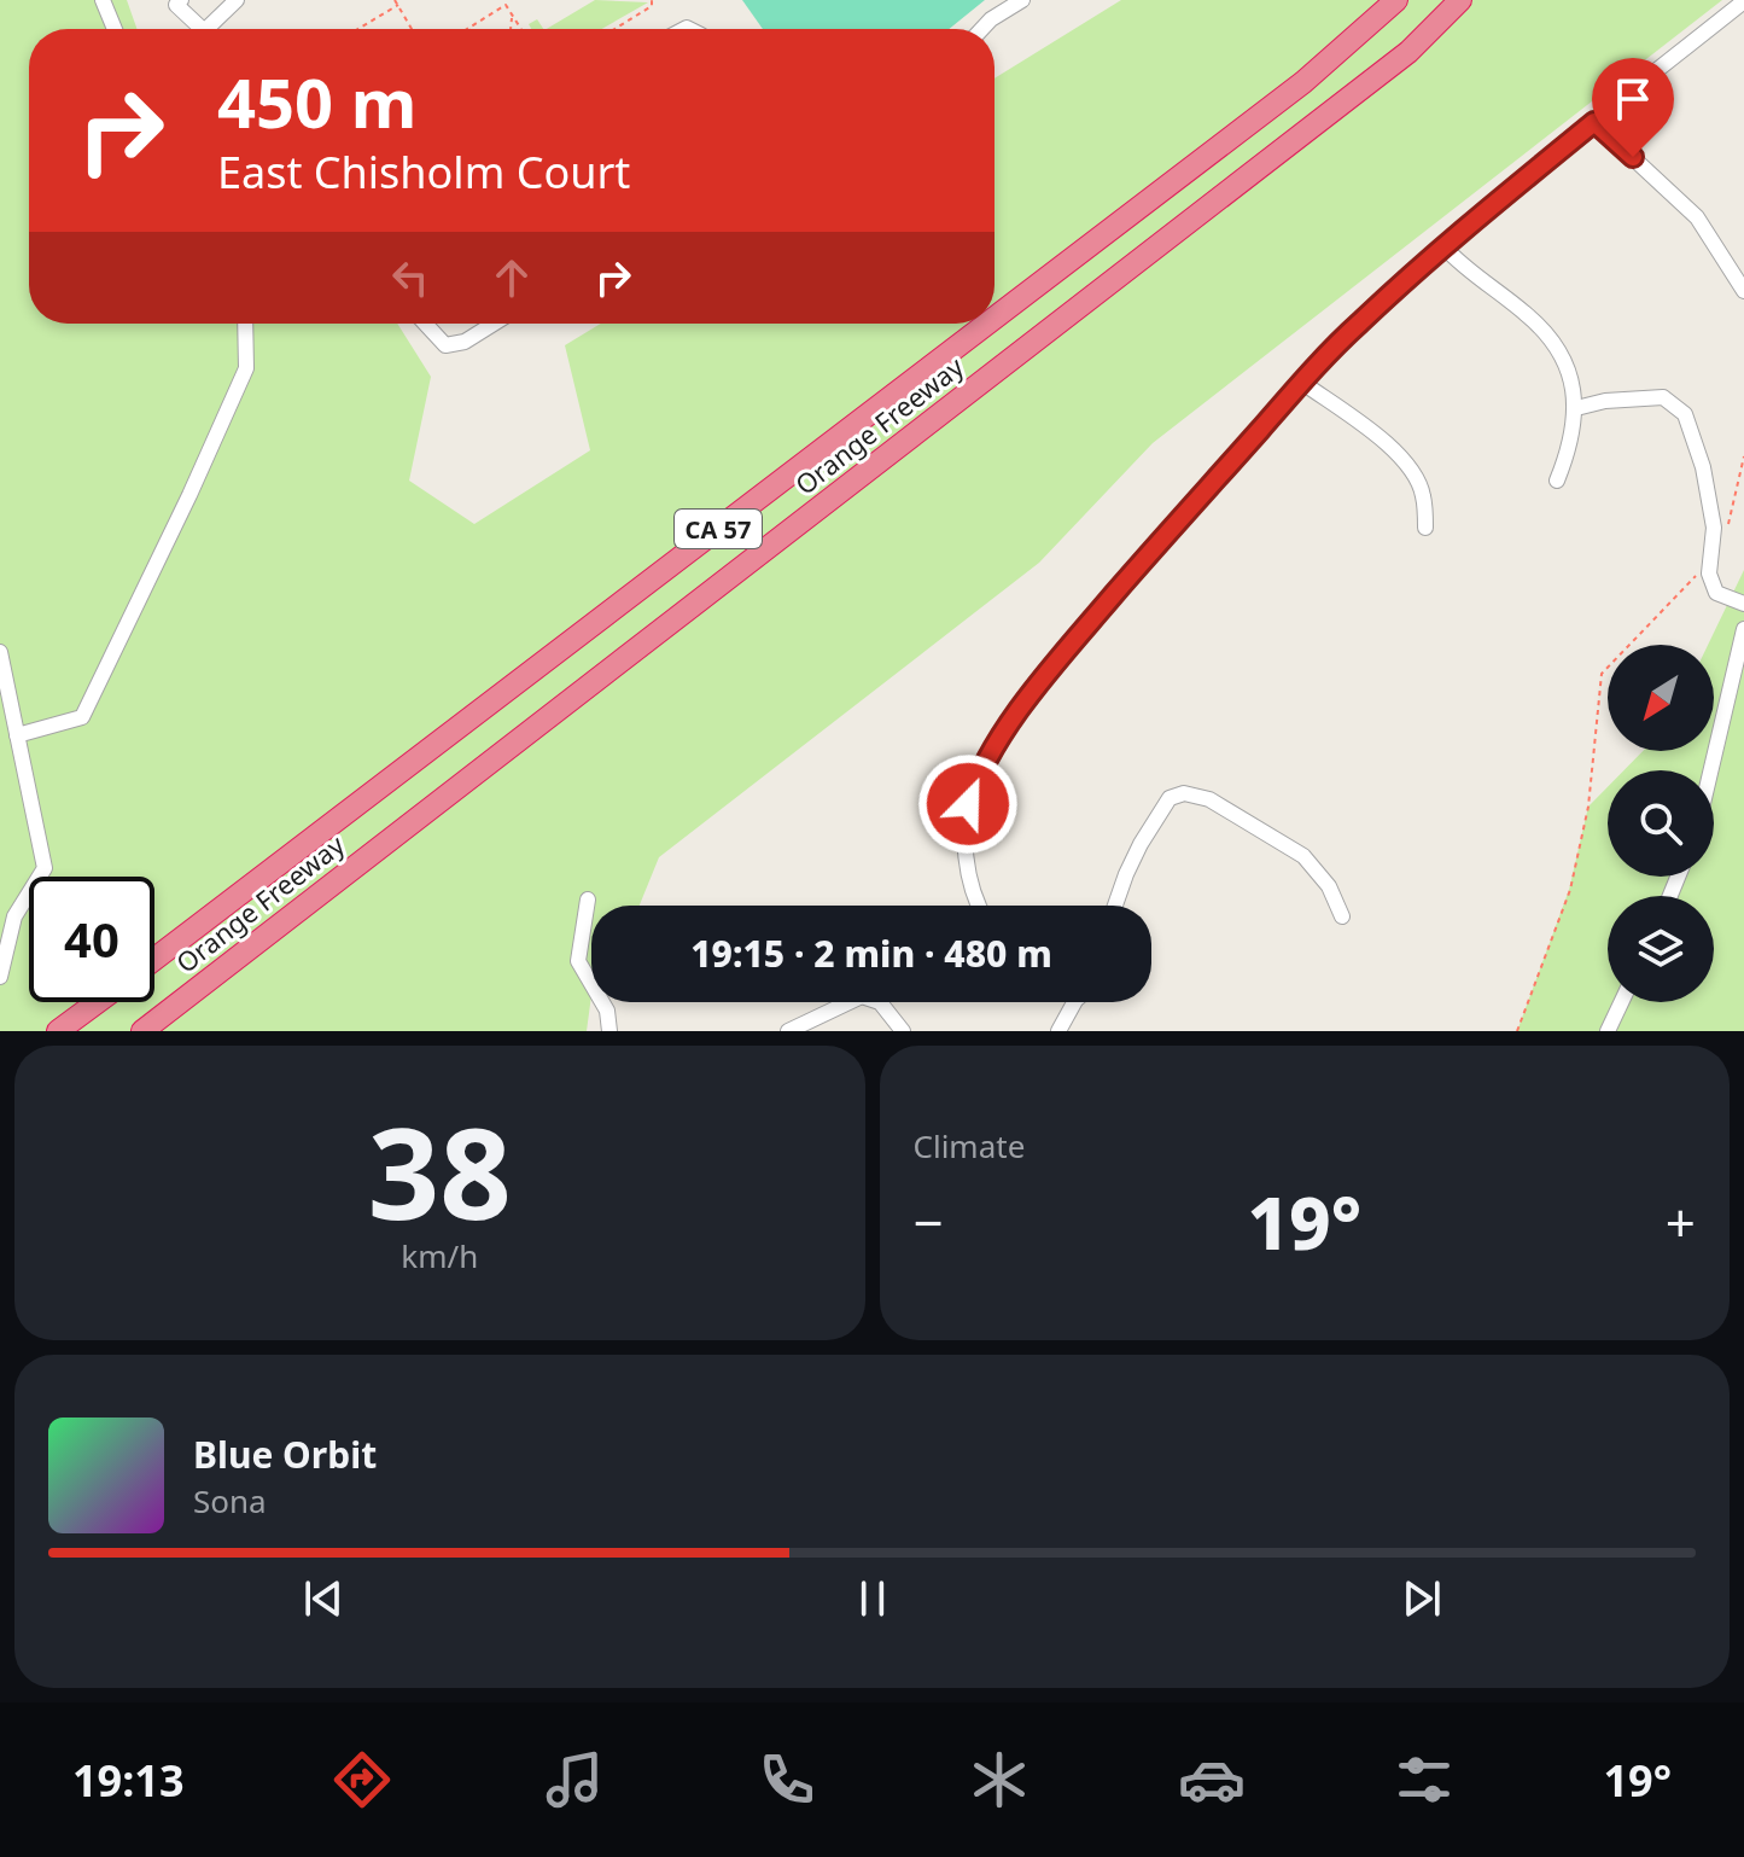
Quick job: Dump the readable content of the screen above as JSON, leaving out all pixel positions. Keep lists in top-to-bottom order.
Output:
{
  "streets": {
    "highway": ["Orange Freeway", "CA 57"]
  },
  "north": "bottom left",
  "page": {
    "turn": ["450 m", "East Chisholm Court"],
    "limit": "40",
    "trip": "19:15 · 2 min · 480 m",
    "tile": [
      ["38", "km/h"],
      "Climate"
    ],
    "heat": ["−", "19°", "+"],
    "song": ["Blue Orbit", "Sona"],
    "tabs": ["19:13", "19°"]
  }
}
